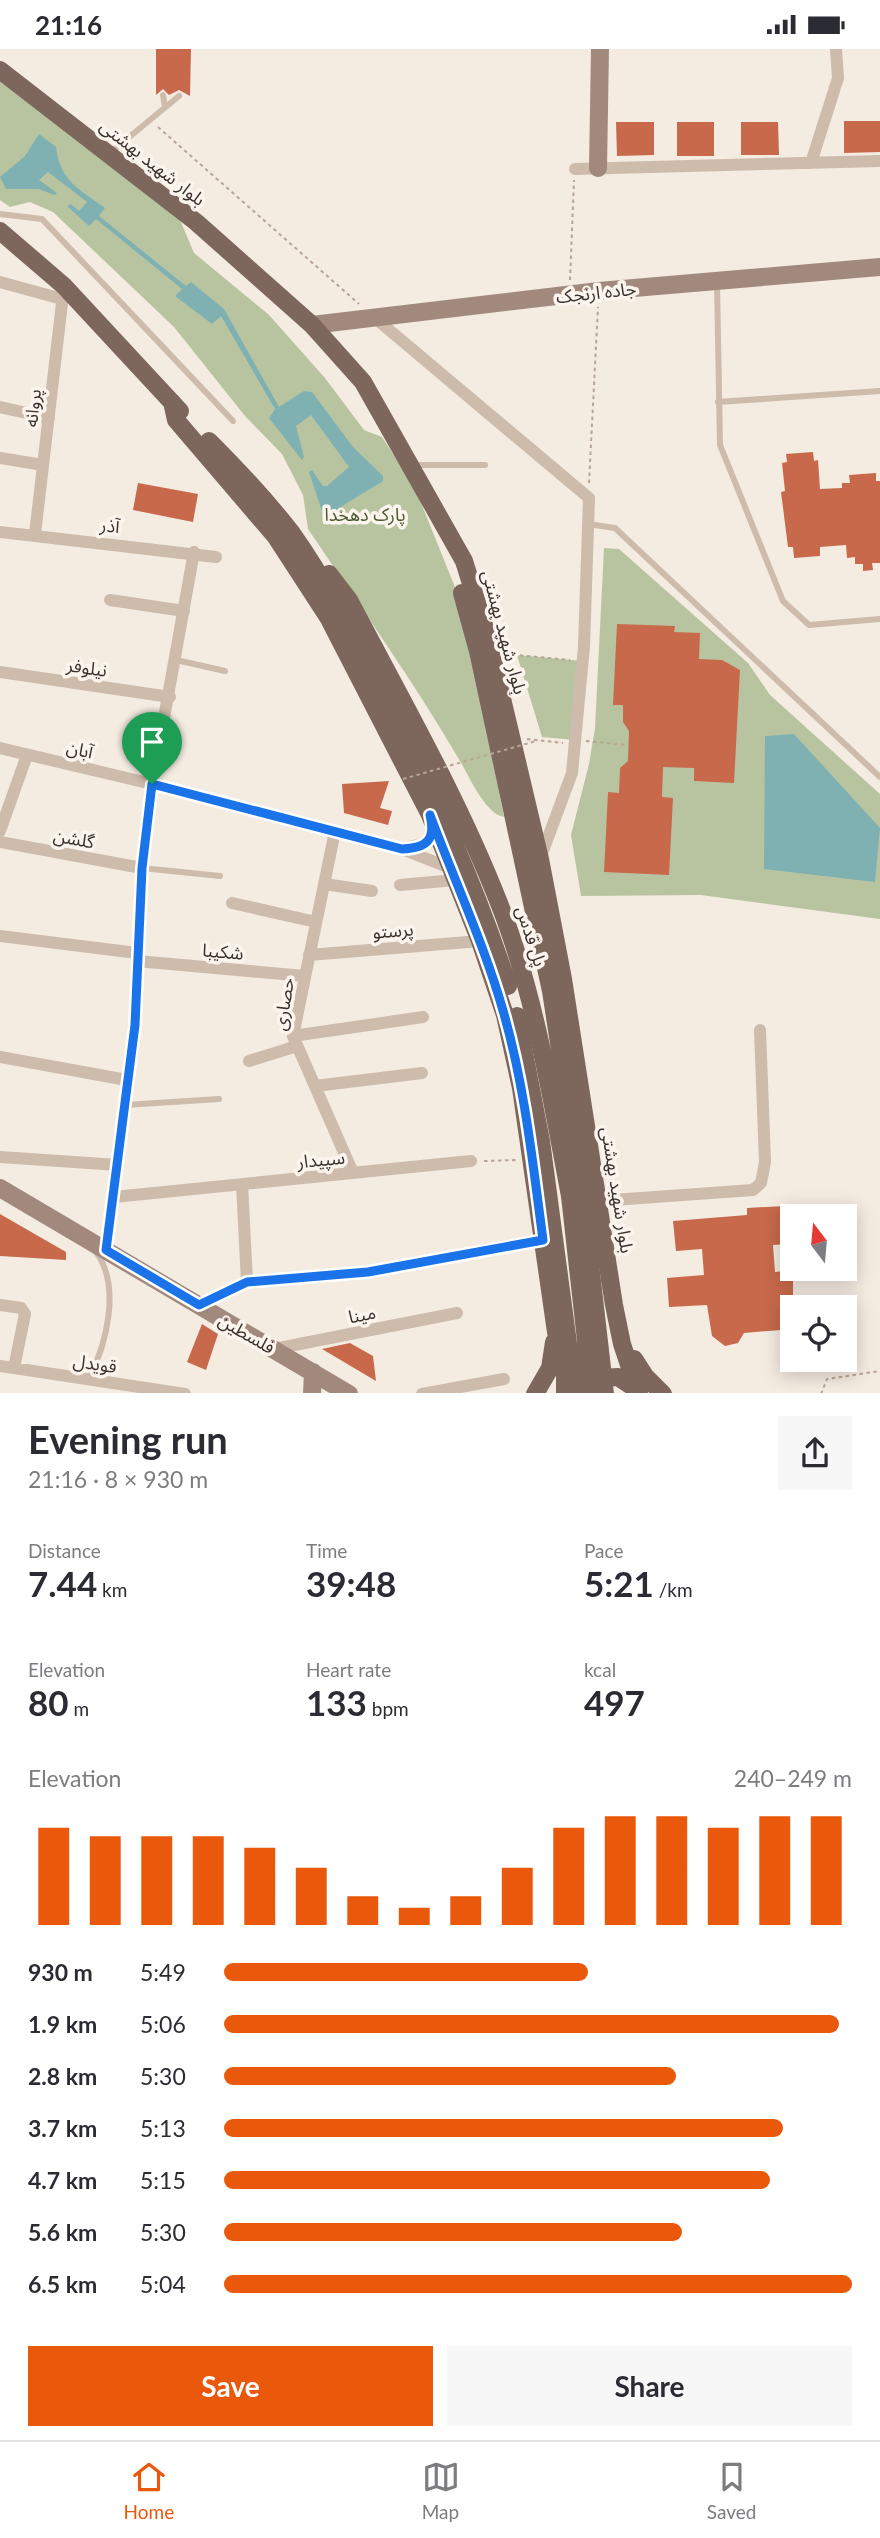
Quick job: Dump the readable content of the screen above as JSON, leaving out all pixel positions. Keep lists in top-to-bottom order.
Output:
{
  "streets": {
    "main road": ["بلوار شهید بهشتی", "پل قدس"],
    "street": [
      "جاده ارنجک",
      "پروانه",
      "آذر",
      "نیلوفر",
      "آبان",
      "گلشن",
      "پرستو",
      "شکیبا",
      "حصاری",
      "سپیدار",
      "مینا",
      "فلسطین",
      "قویدل"
    ]
  },
  "crossings": [
    ["بلوار شهید بهشتی", "جاده ارنجک"],
    ["بلوار شهید بهشتی", "پل قدس"],
    ["پروانه", "آذر"],
    ["آبان", "حصاری"],
    ["پرستو", "حصاری"],
    ["شکیبا", "حصاری"],
    ["حصاری", "سپیدار"],
    ["مینا", "فلسطین"]
  ],
  "parks": ["پارک دهخدا"],
  "north": "top",
  "page": {
    "status": "21:16",
    "heading": ["Evening run", "21:16 · 8 × 930 m"],
    "stats": [
      ["Distance", "7.44 km"],
      ["Time", "39:48"],
      ["Pace", "5:21 /km"],
      ["Elevation", "80 m"],
      ["Heart rate", "133 bpm"],
      ["kcal", "497"]
    ],
    "chart": ["Elevation", "240–249 m"],
    "list": [
      {
        "name": "930 m",
        "note": "5:49"
      },
      {
        "name": "1.9 km",
        "note": "5:06"
      },
      {
        "name": "2.8 km",
        "note": "5:30"
      },
      {
        "name": "3.7 km",
        "note": "5:13"
      },
      {
        "name": "4.7 km",
        "note": "5:15"
      },
      {
        "name": "5.6 km",
        "note": "5:30"
      },
      {
        "name": "6.5 km",
        "note": "5:04"
      }
    ],
    "buttons": ["Save", "Share"],
    "tabs": ["Home", "Map", "Saved"]
  }
}
